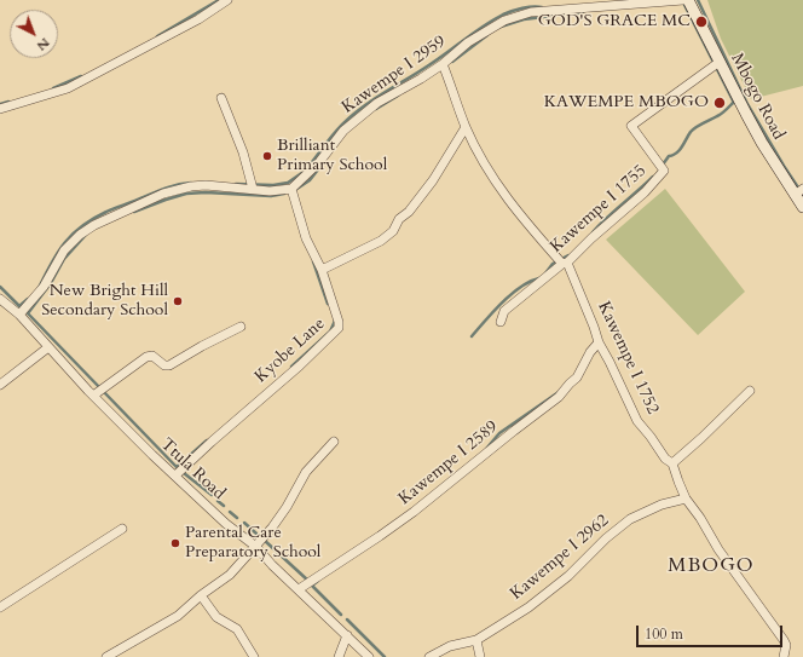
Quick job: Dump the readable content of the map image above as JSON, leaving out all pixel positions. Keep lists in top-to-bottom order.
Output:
{
  "streets": {
    "street": [
      "Kawempe I 2959",
      "Mbogo Road",
      "Kawempe I 1755",
      "Kyobe Lane",
      "Kawempe I 1752",
      "Kawempe I 2589",
      "Ttula Road",
      "Kawempe I 2962"
    ]
  },
  "crossings": [
    ["Kawempe I 2959", "Kyobe Lane"],
    ["Kawempe I 2959", "Kawempe I 1752"],
    ["Mbogo Road", "Kawempe I 1755"],
    ["Kawempe I 1755", "Kawempe I 1752"],
    ["Kyobe Lane", "Ttula Road"],
    ["Kawempe I 1752", "Kawempe I 2589"],
    ["Kawempe I 1752", "Kawempe I 2962"],
    ["Kawempe I 2589", "Ttula Road"]
  ],
  "districts": ["MBOGO"],
  "places": [
    "GOD'S GRACE MC",
    "KAWEMPE MBOGO",
    "Brilliant Primary School",
    "New Bright Hill Secondary School",
    "Parental Care Preparatory School"
  ],
  "scale_bar": "100 m",
  "north": "bottom right"
}
